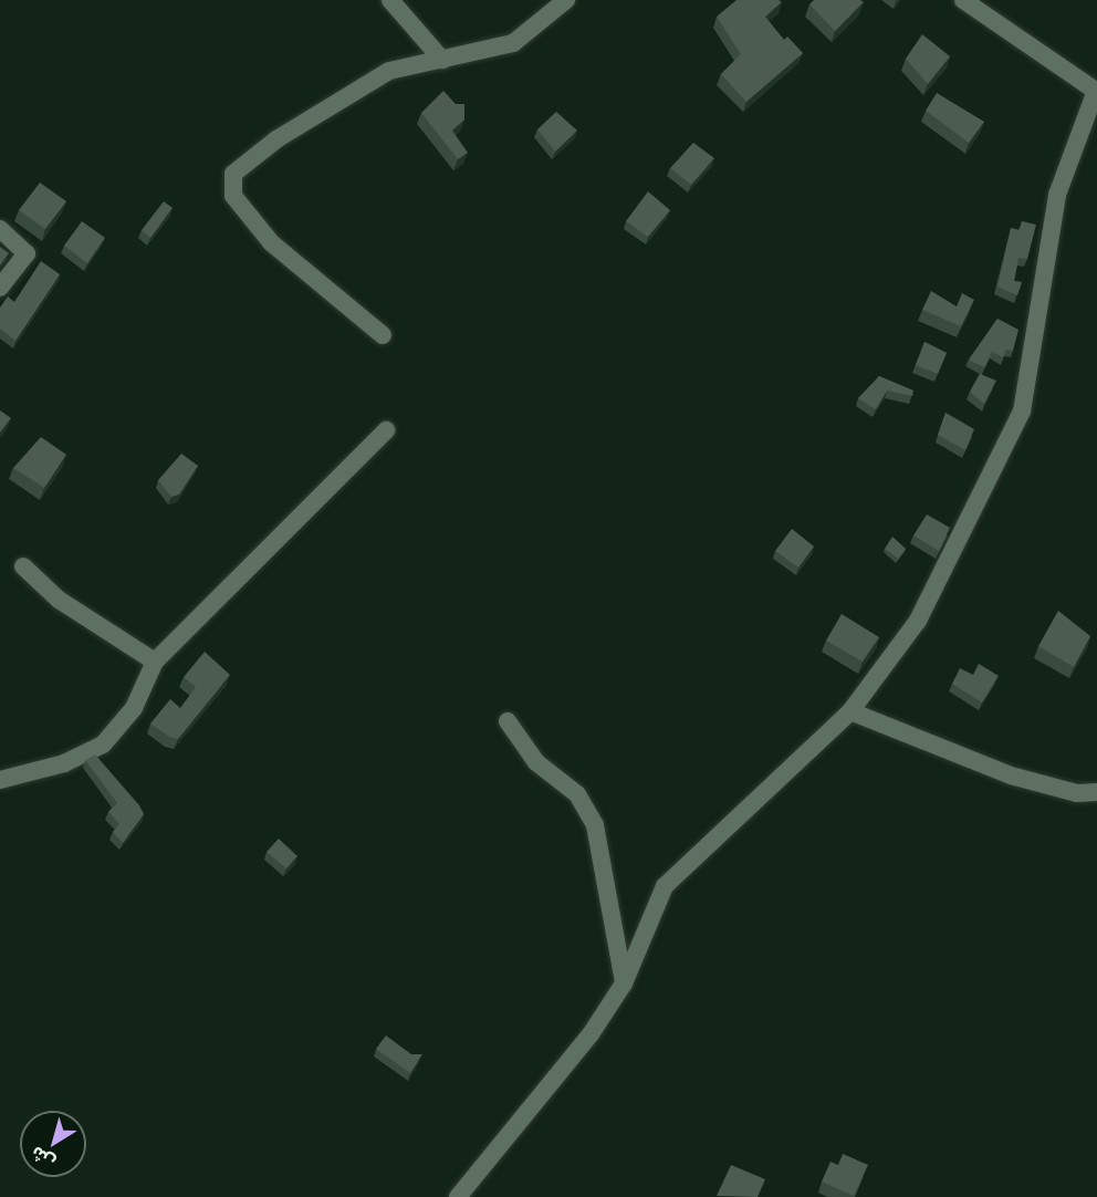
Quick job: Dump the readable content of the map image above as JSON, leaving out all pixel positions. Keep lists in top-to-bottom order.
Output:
{
  "north": "bottom left"
}
